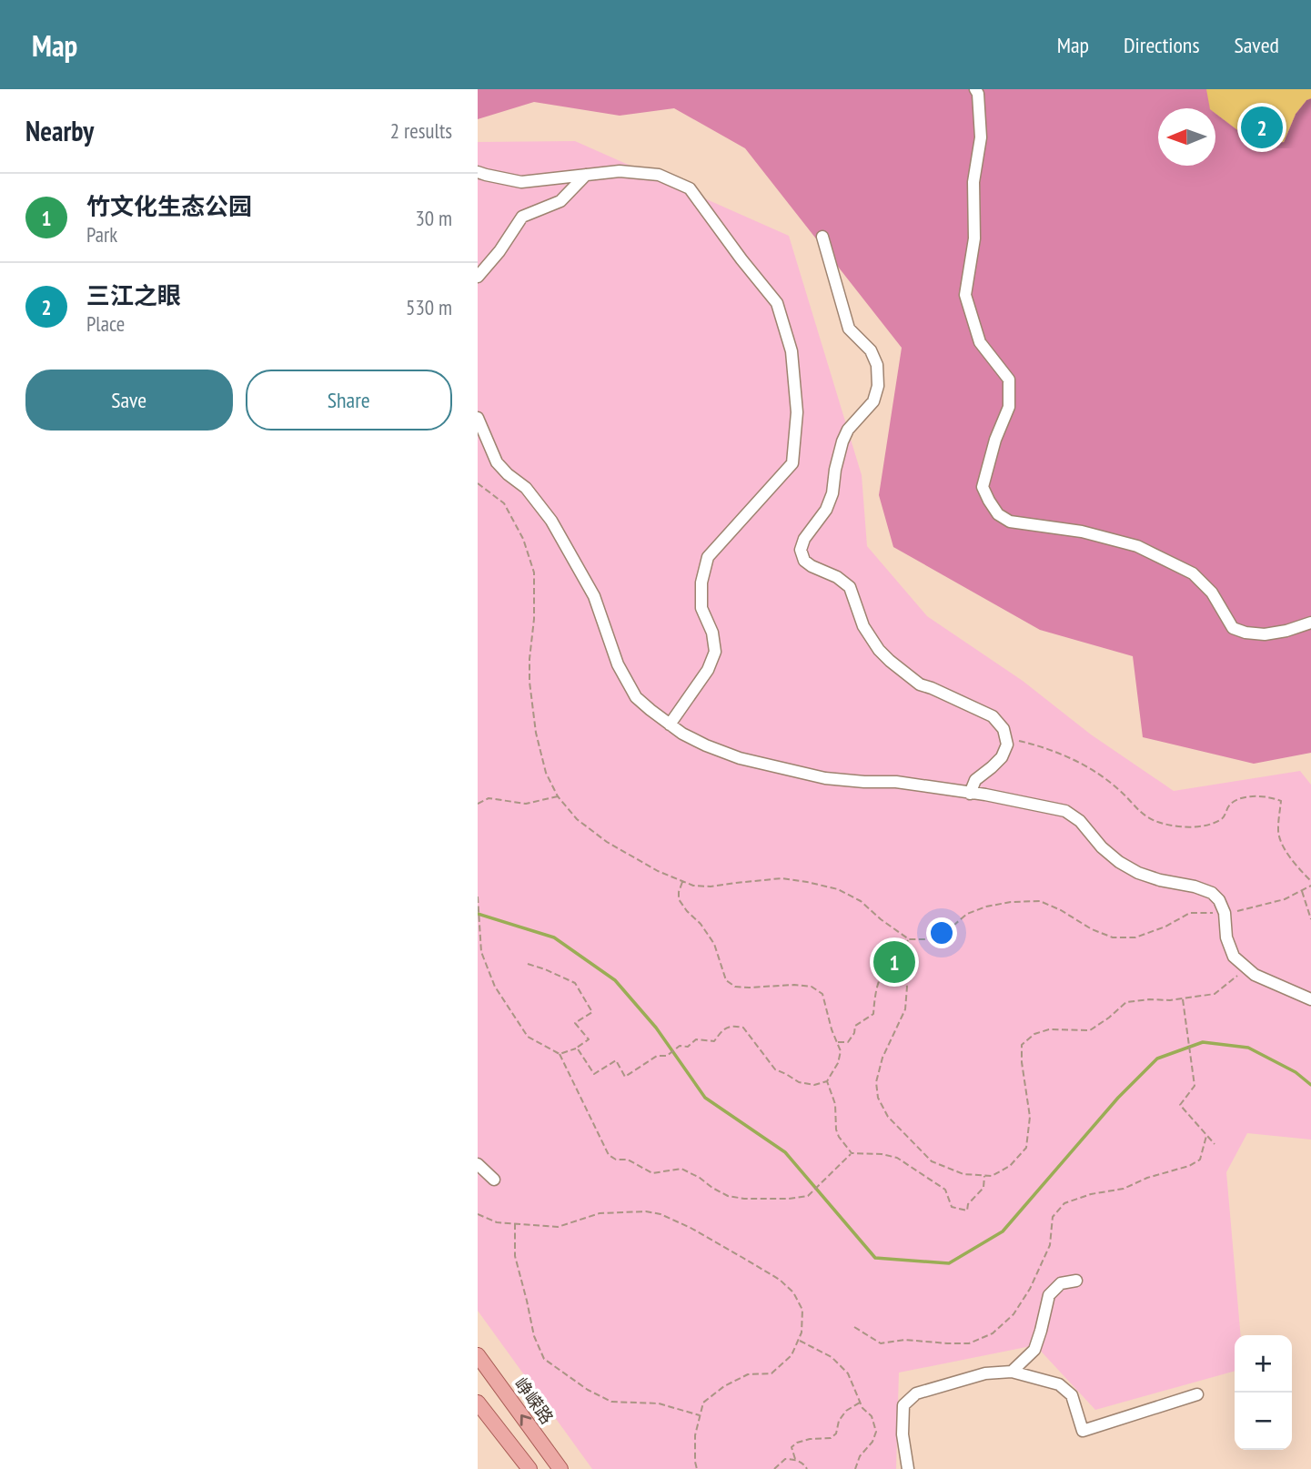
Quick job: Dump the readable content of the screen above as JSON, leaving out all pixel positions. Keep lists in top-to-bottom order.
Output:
{
  "streets": {
    "main road": ["峥嵘路"]
  },
  "north": "left",
  "page": {
    "header": "Map",
    "nav": ["Map", "Directions", "Saved"],
    "heading": ["Nearby", "2 results"],
    "pins": ["2", "1"],
    "list": [
      {
        "mark": "1",
        "name": "竹文化生态公园",
        "note": "Park",
        "value": "30 m"
      },
      {
        "mark": "2",
        "name": "三江之眼",
        "note": "Place",
        "value": "530 m"
      }
    ],
    "buttons": ["Save", "Share"],
    "map_buttons": ["+", "−"]
  }
}
